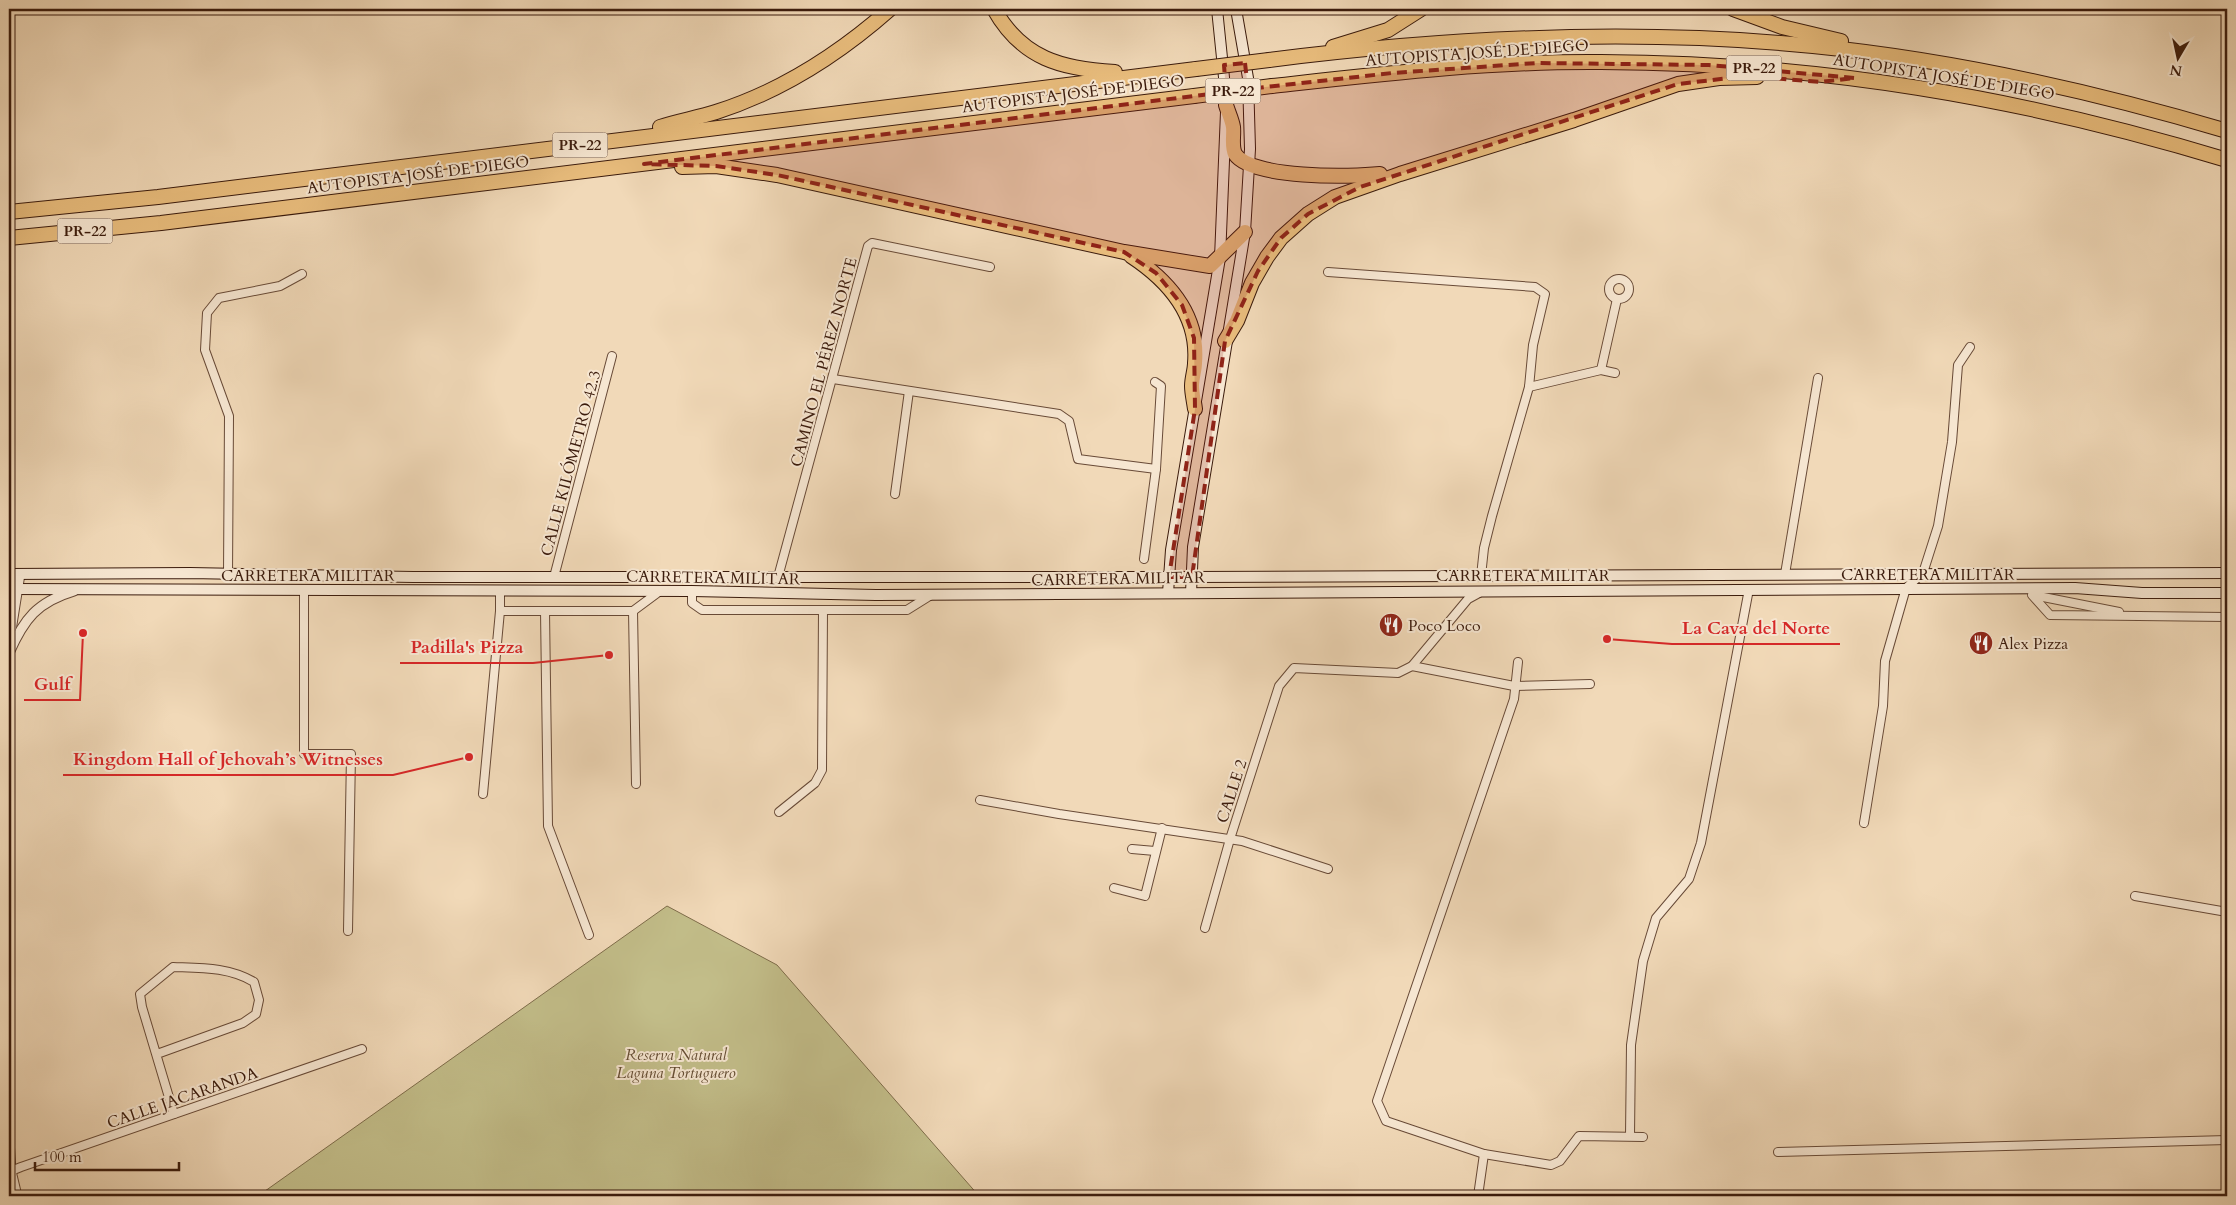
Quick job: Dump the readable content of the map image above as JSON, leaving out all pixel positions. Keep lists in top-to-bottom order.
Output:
{
  "streets": {
    "highway": ["AUTOPISTA JOSÉ DE DIEGO", "PR-22"],
    "main road": ["CARRETERA MILITAR"],
    "street": [
      "CAMINO EL PÉREZ NORTE",
      "CALLE KILÓMETRO 42.3",
      "CALLE 2",
      "CALLE JACARANDA"
    ]
  },
  "crossings": [
    ["CAMINO EL PÉREZ NORTE", "CARRETERA MILITAR"],
    ["CALLE KILÓMETRO 42.3", "CARRETERA MILITAR"]
  ],
  "parks": ["Reserva Natural Laguna Tortuguero"],
  "places": {
    "restaurant": ["Poco Loco", "Alex Pizza"],
    "other": [
      "Gulf",
      "La Cava del Norte",
      "Padilla's Pizza",
      "Kingdom Hall of Jehovah’s Witnesses"
    ]
  },
  "scale_bar": "100 m",
  "north": "bottom"
}
